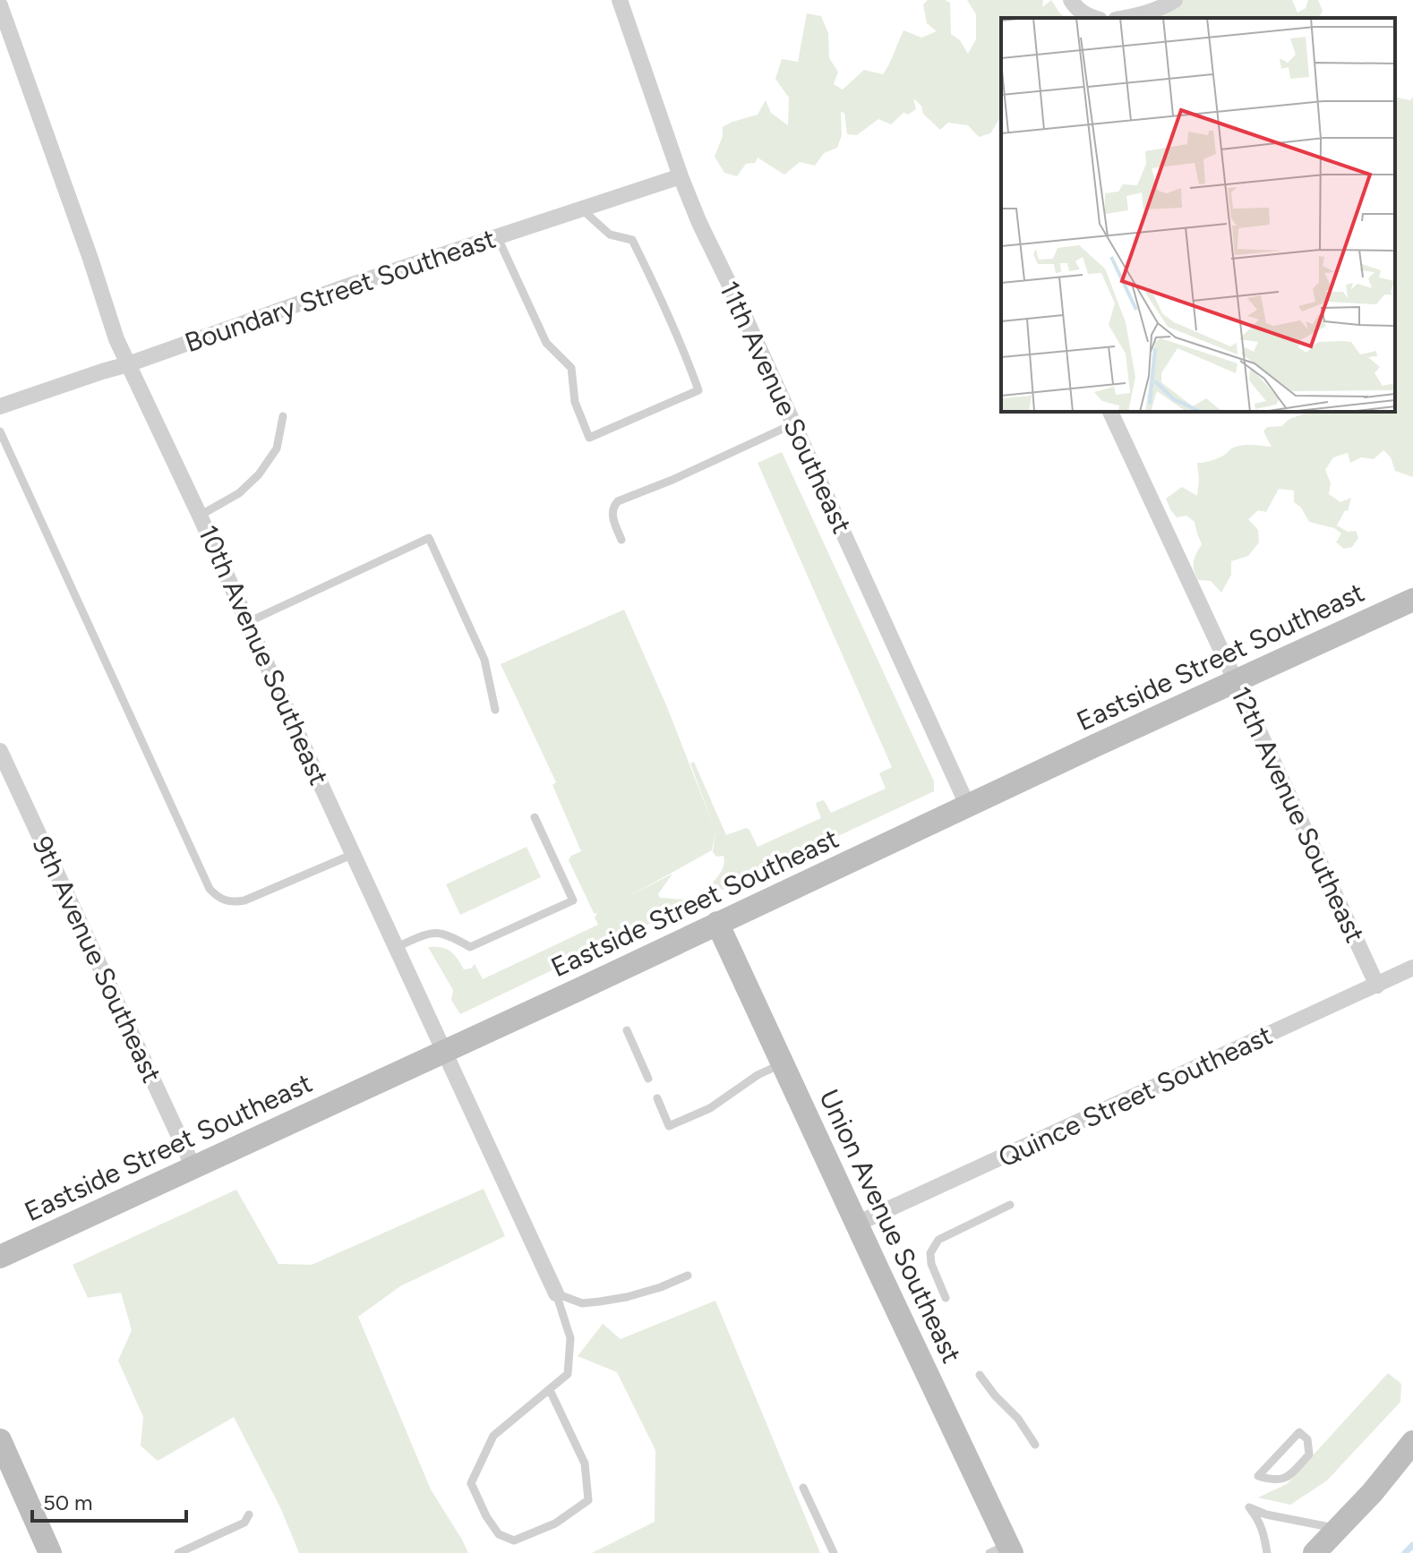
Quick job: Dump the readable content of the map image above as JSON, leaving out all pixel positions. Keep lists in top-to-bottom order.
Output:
{
  "streets": {
    "street": [
      "Boundary Street Southeast",
      "11th Avenue Southeast",
      "10th Avenue Southeast",
      "Eastside Street Southeast",
      "12th Avenue Southeast",
      "9th Avenue Southeast",
      "Quince Street Southeast",
      "Union Avenue Southeast"
    ]
  },
  "crossings": [
    ["Boundary Street Southeast", "11th Avenue Southeast"],
    ["Boundary Street Southeast", "10th Avenue Southeast"],
    ["11th Avenue Southeast", "Eastside Street Southeast"],
    ["10th Avenue Southeast", "Eastside Street Southeast"],
    ["Eastside Street Southeast", "12th Avenue Southeast"],
    ["Eastside Street Southeast", "9th Avenue Southeast"],
    ["Eastside Street Southeast", "Union Avenue Southeast"],
    ["12th Avenue Southeast", "Quince Street Southeast"],
    ["Quince Street Southeast", "Union Avenue Southeast"]
  ],
  "scale_bar": "50 m"
}
